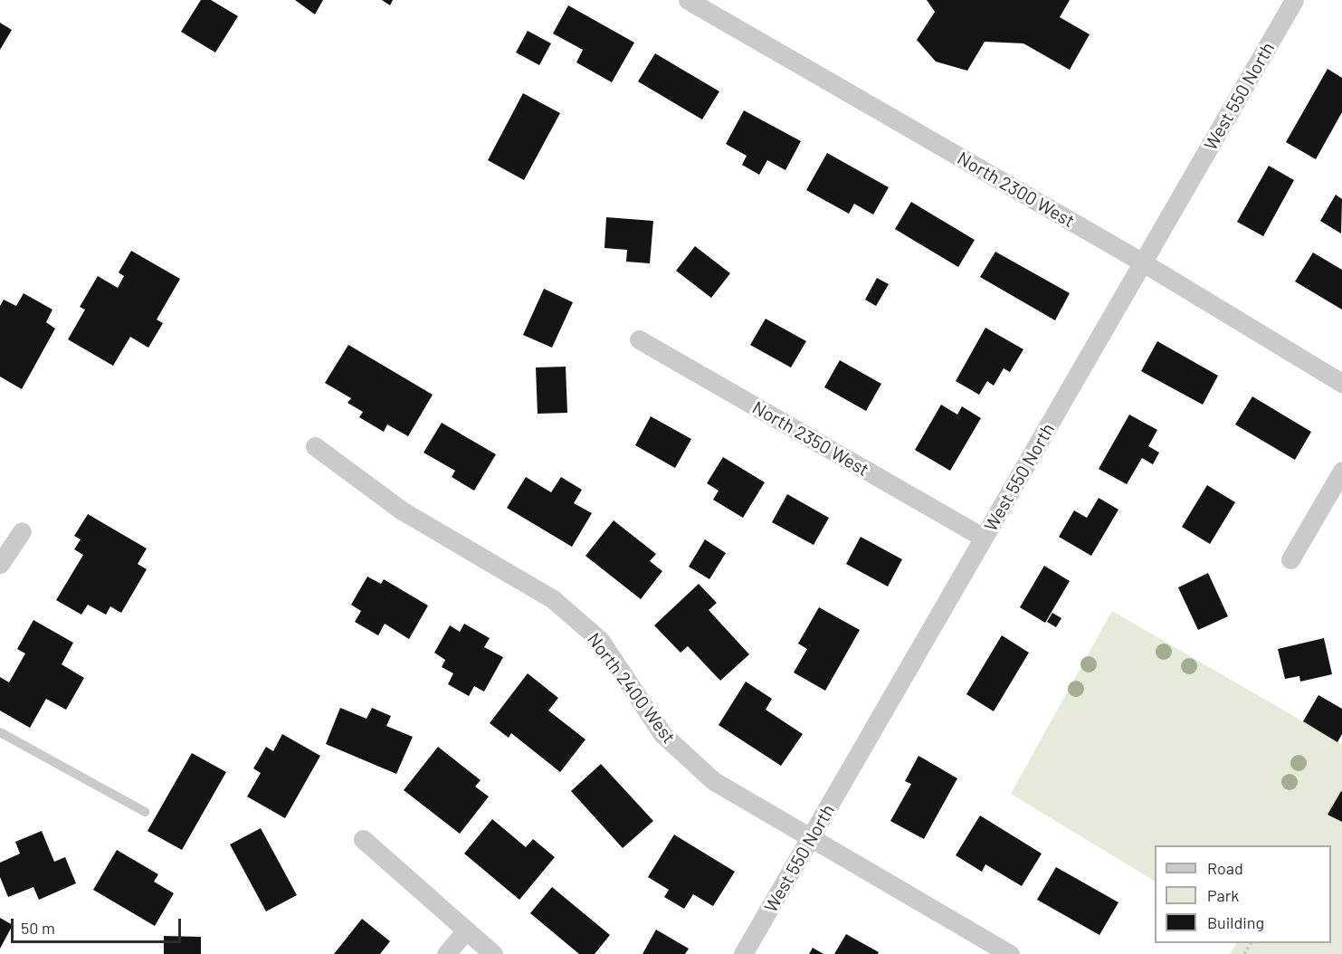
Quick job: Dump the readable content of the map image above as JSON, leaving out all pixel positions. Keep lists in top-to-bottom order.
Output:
{
  "streets": {
    "street": [
      "West 550 North",
      "North 2300 West",
      "North 2350 West",
      "North 2400 West"
    ]
  },
  "crossings": [
    ["West 550 North", "North 2300 West"],
    ["West 550 North", "North 2350 West"],
    ["West 550 North", "North 2400 West"]
  ],
  "legend": ["Road", "Park", "Building"],
  "scale_bar": "50 m"
}
